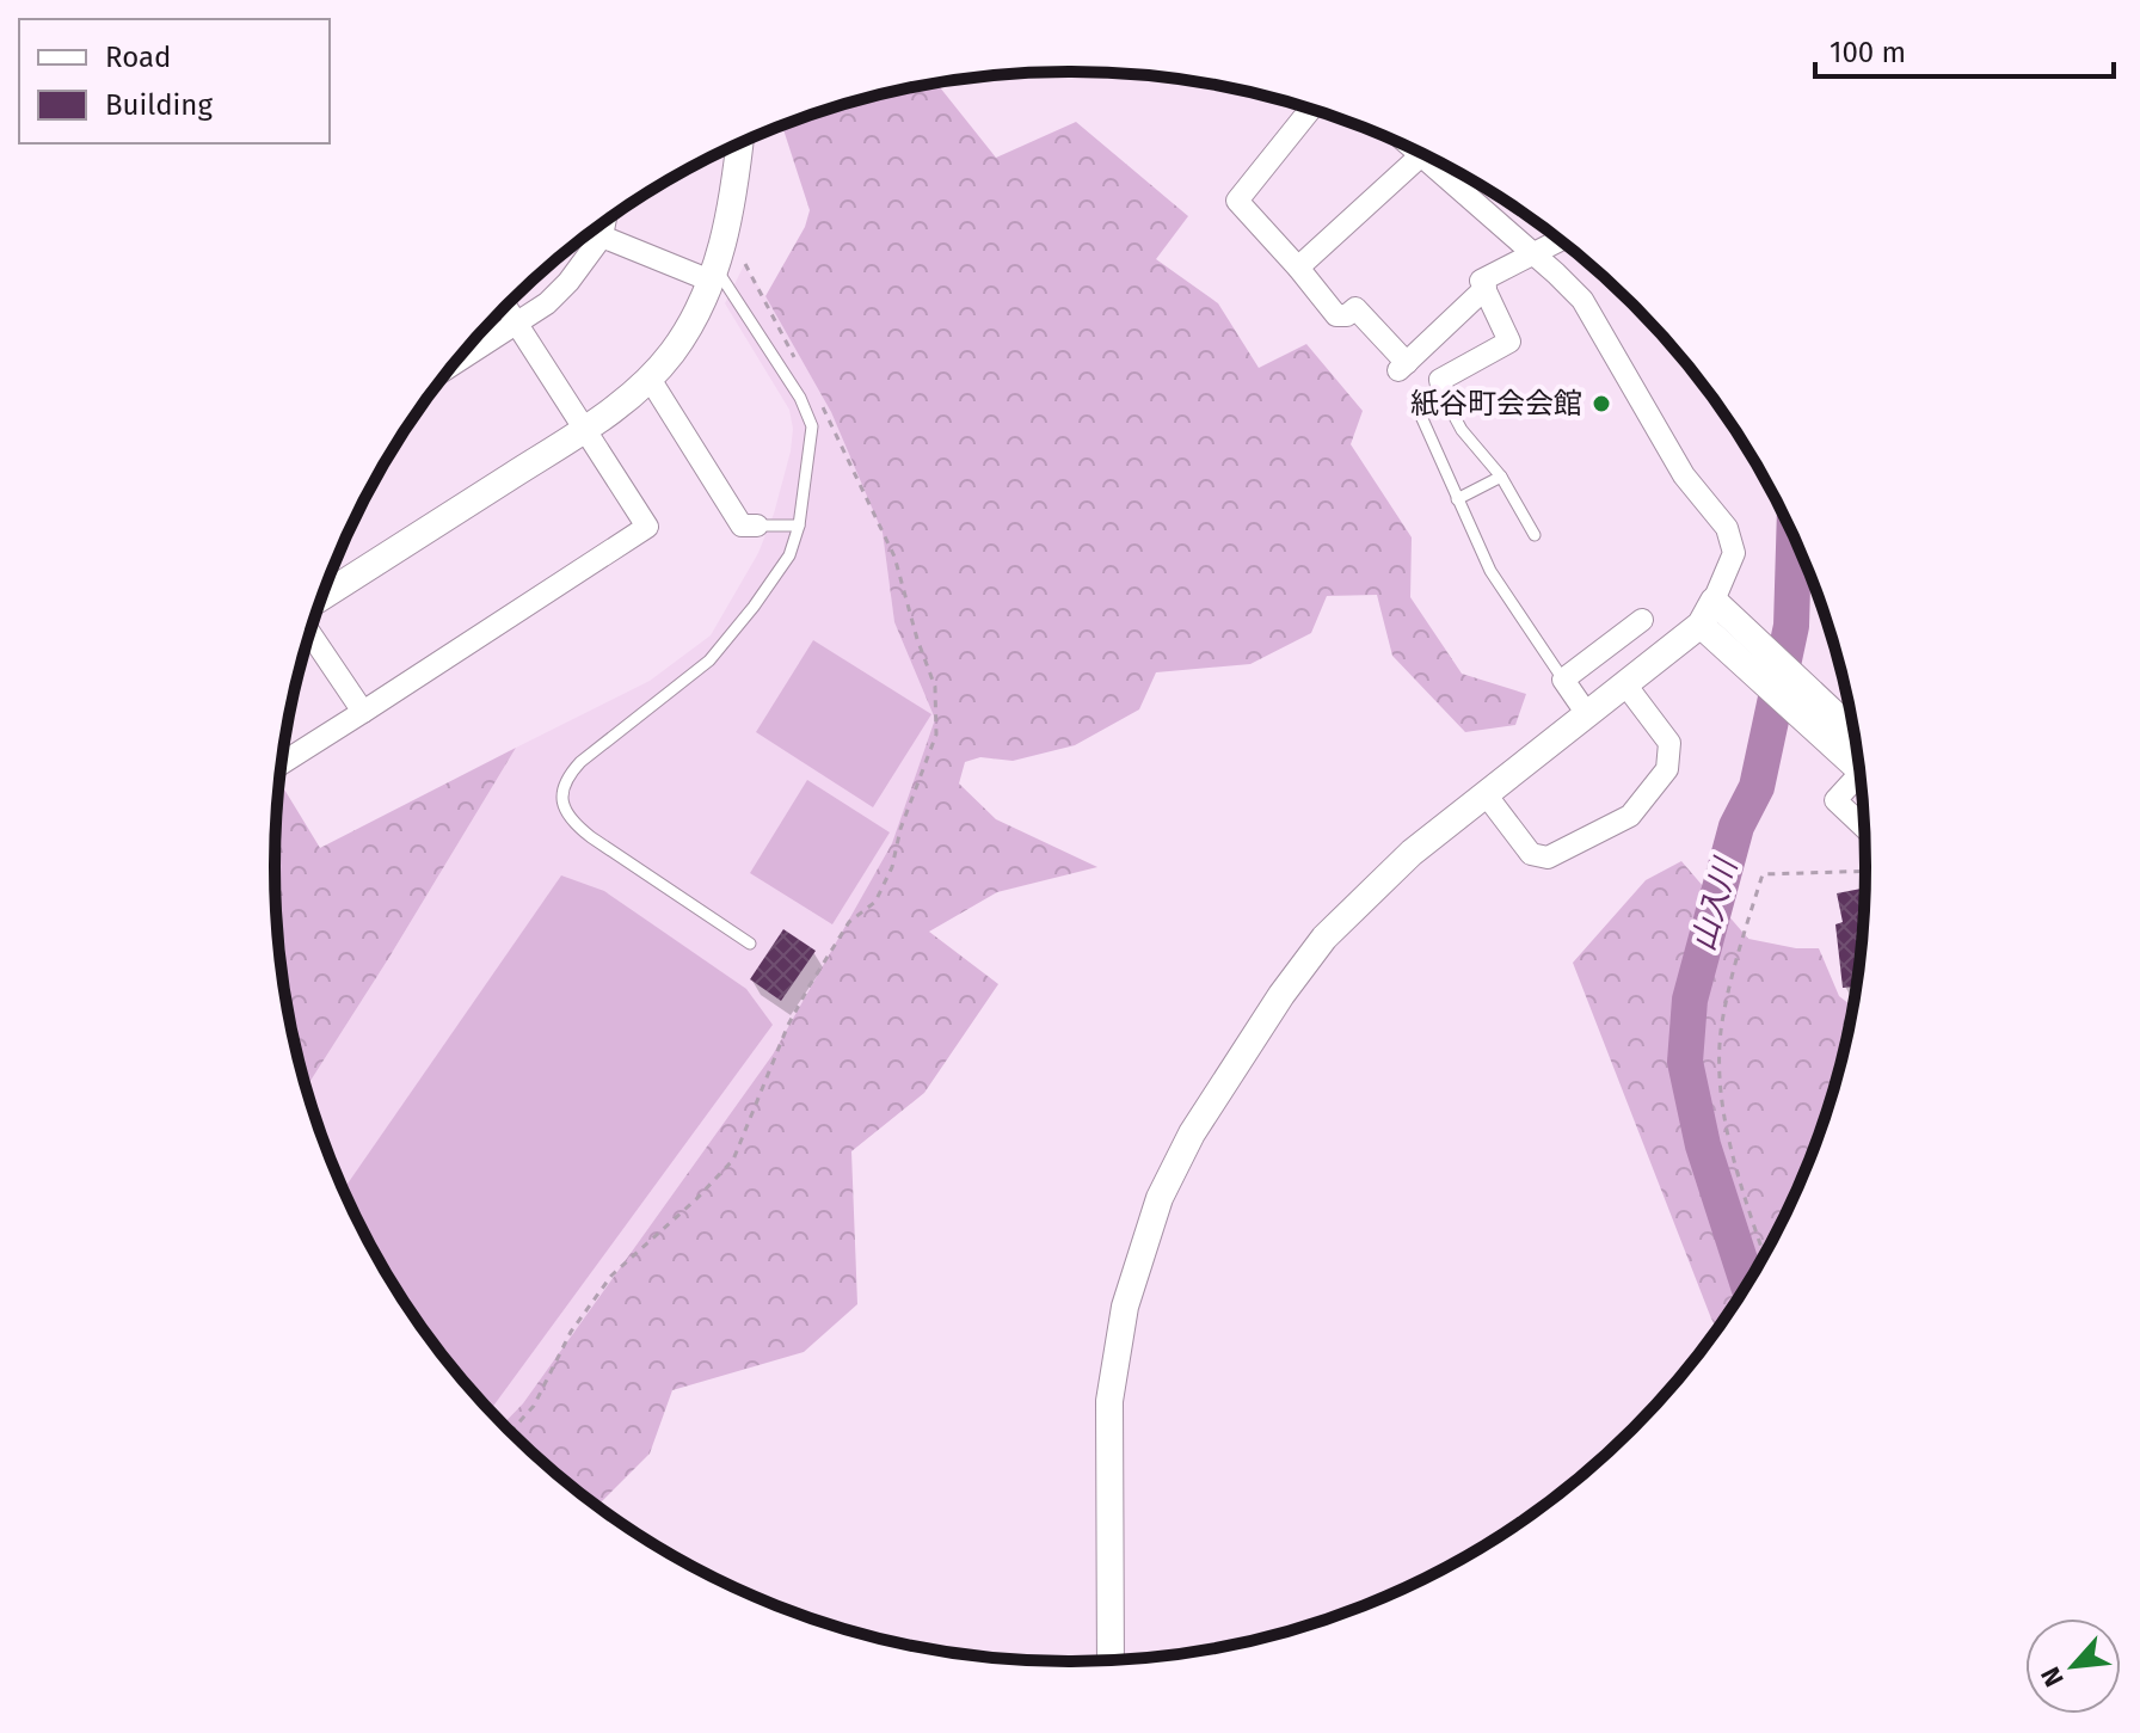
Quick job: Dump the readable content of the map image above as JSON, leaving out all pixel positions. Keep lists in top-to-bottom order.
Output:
{
  "water": ["山入川"],
  "places": ["紙谷町会会館"],
  "legend": ["Road", "Building"],
  "scale_bar": "100 m",
  "north": "bottom left"
}
